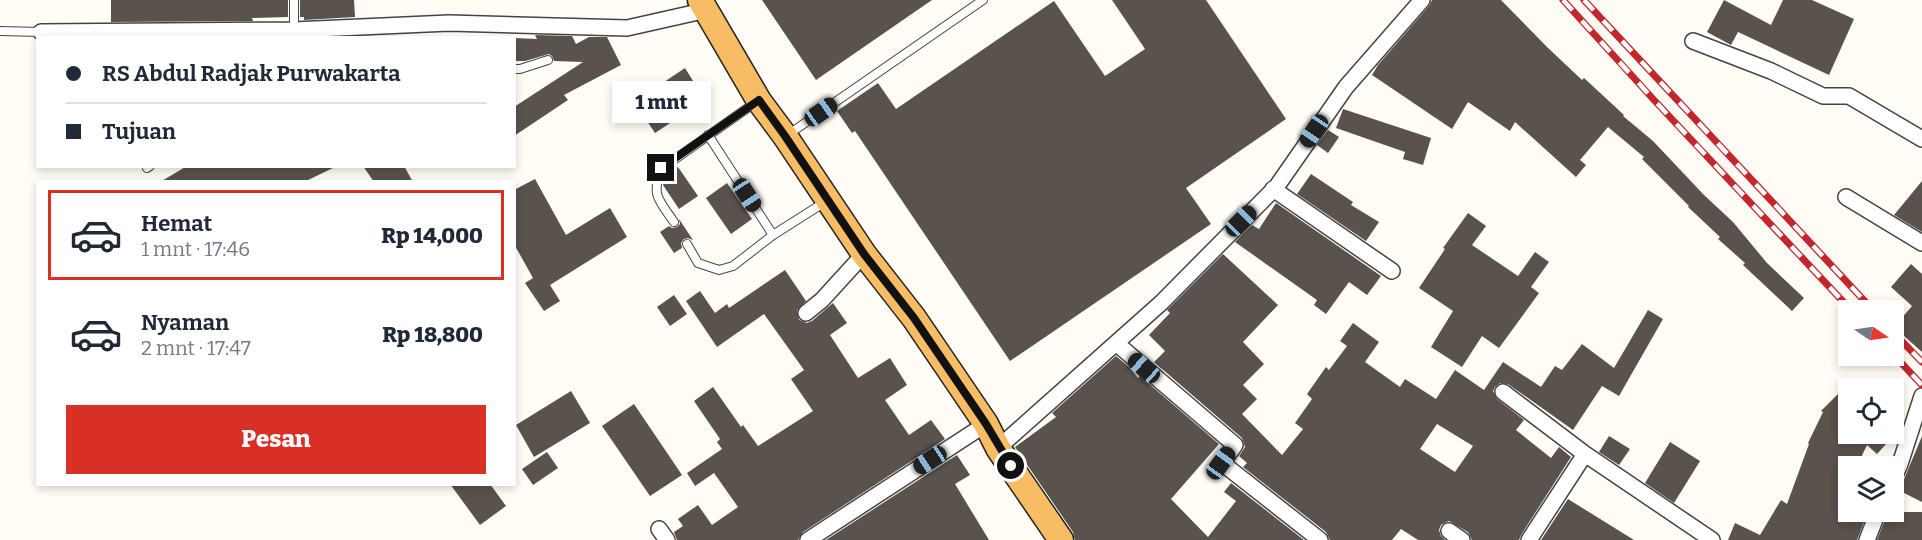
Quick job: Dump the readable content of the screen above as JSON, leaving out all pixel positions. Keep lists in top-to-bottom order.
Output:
{
  "north": "right",
  "page": {
    "banner": ["RS Abdul Radjak Purwakarta", "Tujuan"],
    "bubble": "1 mnt",
    "list": [
      {
        "name": "Hemat",
        "note": "1 mnt · 17:46",
        "value": "Rp 14,000"
      },
      {
        "name": "Nyaman",
        "note": "2 mnt · 17:47",
        "value": "Rp 18,800"
      }
    ],
    "buttons": "Pesan"
  }
}
